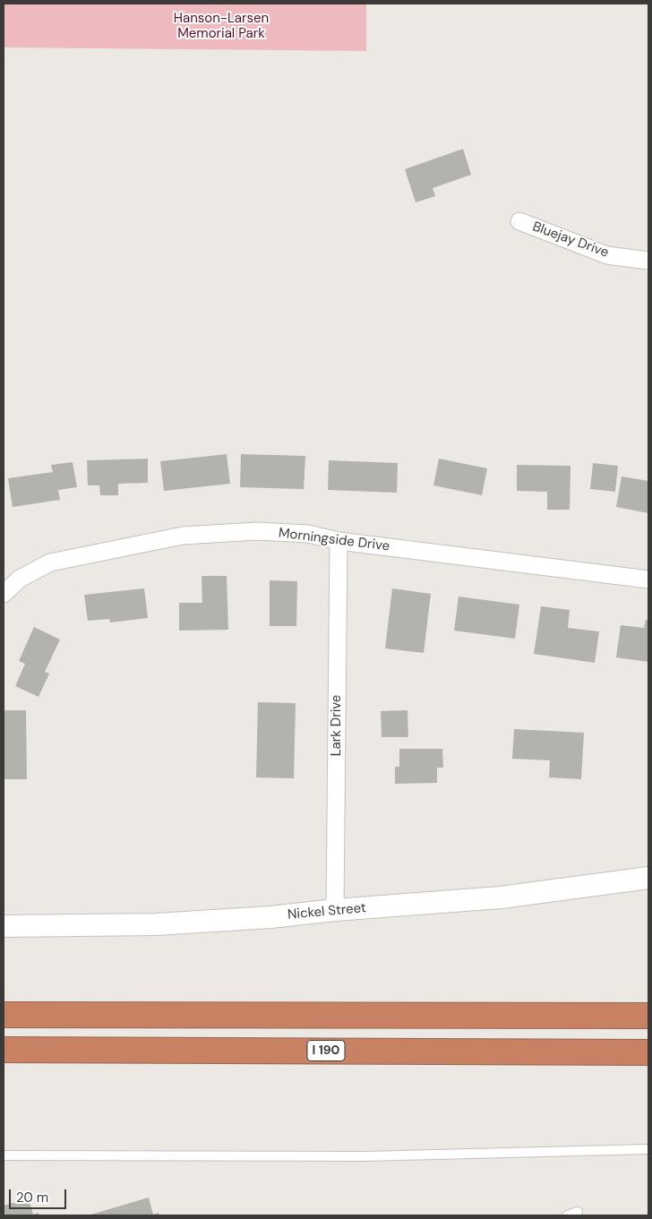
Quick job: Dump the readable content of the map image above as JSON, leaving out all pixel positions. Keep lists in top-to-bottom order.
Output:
{
  "streets": {
    "highway": ["I 190"],
    "street": [
      "Bluejay Drive",
      "Morningside Drive",
      "Lark Drive",
      "Nickel Street"
    ]
  },
  "crossings": [
    ["Morningside Drive", "Lark Drive"],
    ["Lark Drive", "Nickel Street"]
  ],
  "parks": ["Hanson-Larsen Memorial Park"],
  "scale_bar": "20 m"
}
